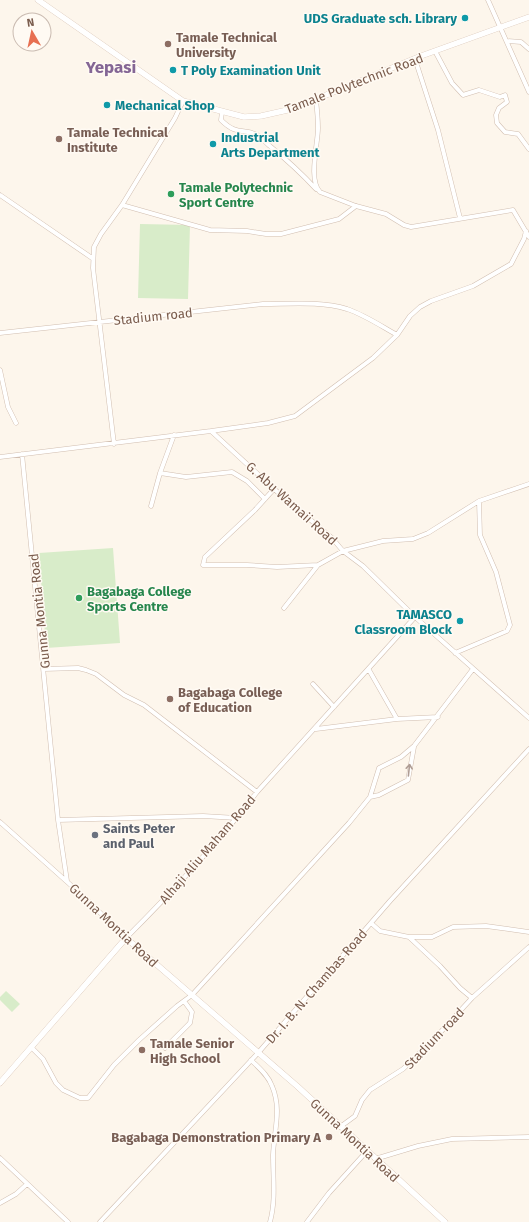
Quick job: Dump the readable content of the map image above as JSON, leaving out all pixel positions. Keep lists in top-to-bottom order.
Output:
{
  "streets": {
    "street": [
      "Tamale Polytechnic Road",
      "Stadium road",
      "G. Abu Wamaii Road",
      "Gunna Montia Road",
      "Alhaji Aliu Maham Road",
      "Dr. I. B. N. Chambas Road"
    ]
  },
  "crossings": [
    ["Stadium road", "Gunna Montia Road"],
    ["G. Abu Wamaii Road", "Alhaji Aliu Maham Road"],
    ["Gunna Montia Road", "Alhaji Aliu Maham Road"],
    ["Gunna Montia Road", "Dr. I. B. N. Chambas Road"]
  ],
  "districts": ["Yepasi"],
  "places": [
    "UDS Graduate sch. Library",
    "Tamale Technical University",
    "T Poly Examination Unit",
    "Mechanical Shop",
    "Tamale Technical Institute",
    "Industrial Arts Department",
    "Tamale Polytechnic Sport Centre",
    "Bagabaga College Sports Centre",
    "TAMASCO Classroom Block",
    "Bagabaga College of Education",
    "Saints Peter and Paul",
    "Tamale Senior High School",
    "Bagabaga Demonstration Primary A"
  ],
  "north": "top"
}
